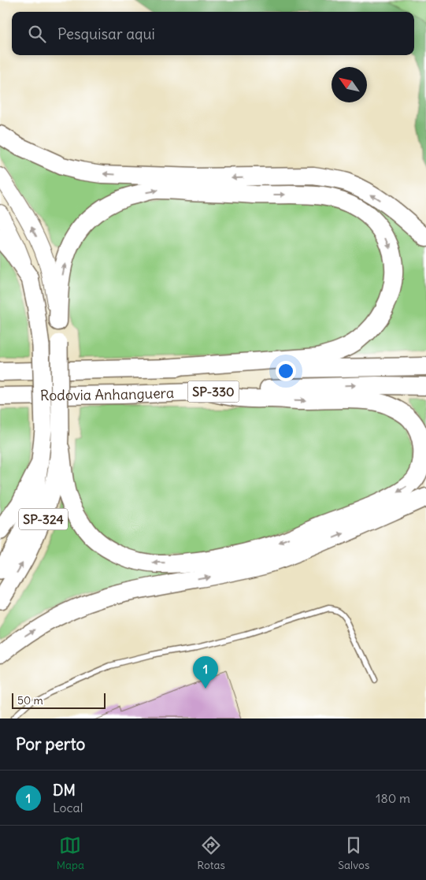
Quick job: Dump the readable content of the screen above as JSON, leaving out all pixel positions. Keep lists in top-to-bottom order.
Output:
{
  "streets": {
    "highway": ["SP-330", "Rodovia Anhanguera", "SP-324"]
  },
  "scale_bar": "50 m",
  "north": "top left",
  "page": {
    "search": "Pesquisar aqui",
    "pins": "1",
    "scale": "50 m",
    "heading": "Por perto",
    "list": [
      {
        "mark": "1",
        "name": "DM",
        "note": "Local",
        "value": "180 m"
      }
    ],
    "nav": ["Mapa", "Rotas", "Salvos"]
  }
}
